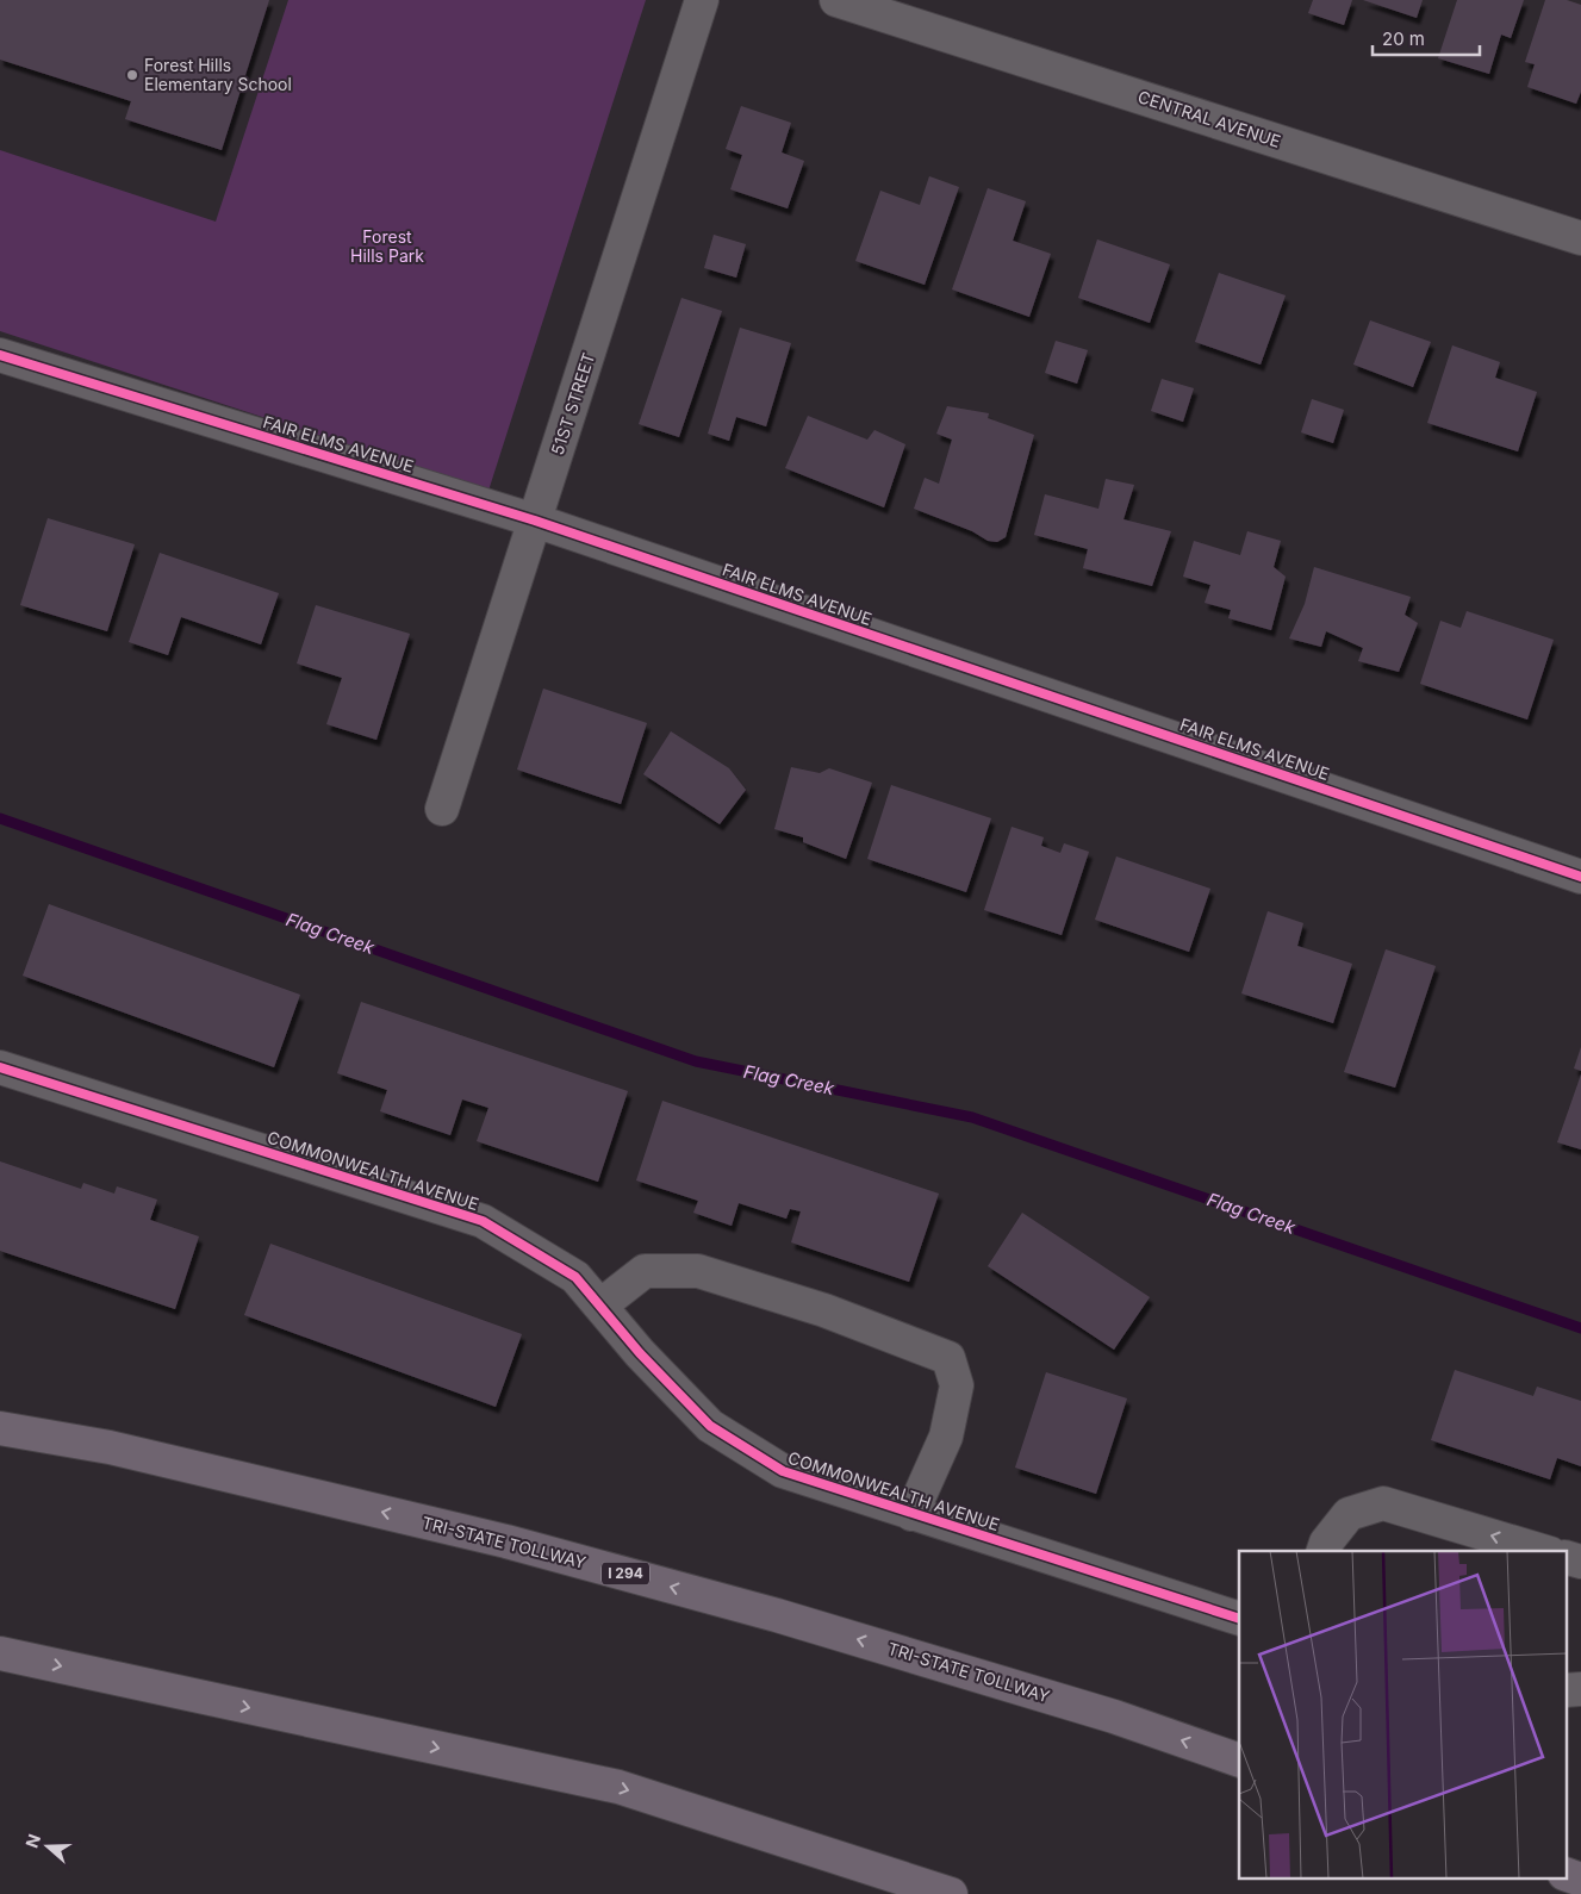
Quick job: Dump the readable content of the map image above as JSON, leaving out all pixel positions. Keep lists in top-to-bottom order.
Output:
{
  "streets": {
    "highway": ["TRI-STATE TOLLWAY", "I 294"],
    "street": [
      "CENTRAL AVENUE",
      "51ST STREET",
      "FAIR ELMS AVENUE",
      "COMMONWEALTH AVENUE"
    ]
  },
  "crossings": [
    ["51ST STREET", "FAIR ELMS AVENUE"]
  ],
  "water": ["Flag Creek"],
  "parks": ["Forest Hills Park"],
  "places": ["Forest Hills Elementary School"],
  "scale_bar": "20 m",
  "north": "left"
}
